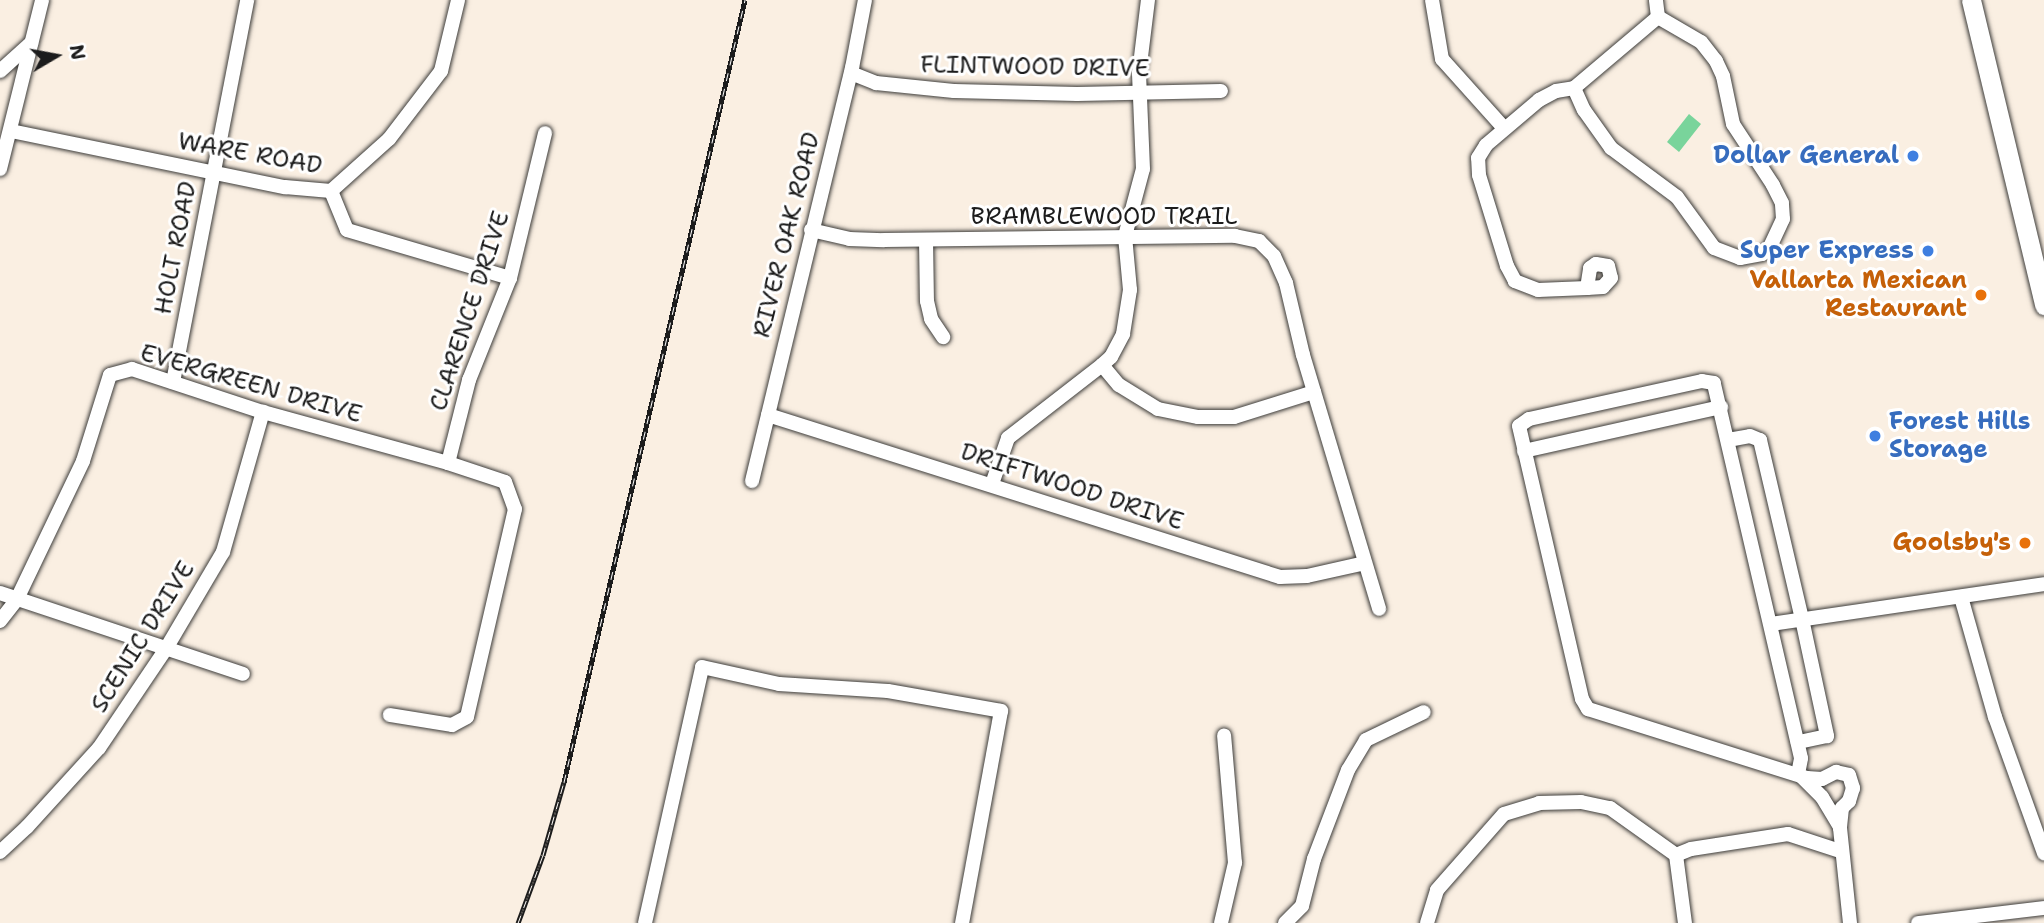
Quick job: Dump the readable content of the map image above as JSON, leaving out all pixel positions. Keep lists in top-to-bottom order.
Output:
{
  "streets": {
    "street": [
      "FLINTWOOD DRIVE",
      "WARE ROAD",
      "BRAMBLEWOOD TRAIL",
      "RIVER OAK ROAD",
      "HOLT ROAD",
      "CLARENCE DRIVE",
      "EVERGREEN DRIVE",
      "DRIFTWOOD DRIVE",
      "SCENIC DRIVE"
    ]
  },
  "crossings": [
    ["FLINTWOOD DRIVE", "RIVER OAK ROAD"],
    ["WARE ROAD", "HOLT ROAD"],
    ["BRAMBLEWOOD TRAIL", "RIVER OAK ROAD"],
    ["BRAMBLEWOOD TRAIL", "DRIFTWOOD DRIVE"],
    ["RIVER OAK ROAD", "DRIFTWOOD DRIVE"],
    ["HOLT ROAD", "EVERGREEN DRIVE"],
    ["CLARENCE DRIVE", "EVERGREEN DRIVE"],
    ["EVERGREEN DRIVE", "SCENIC DRIVE"]
  ],
  "places": [
    "Dollar General",
    "Super Express",
    "Vallarta Mexican Restaurant",
    "Forest Hills Storage",
    "Goolsby's"
  ],
  "north": "right"
}
